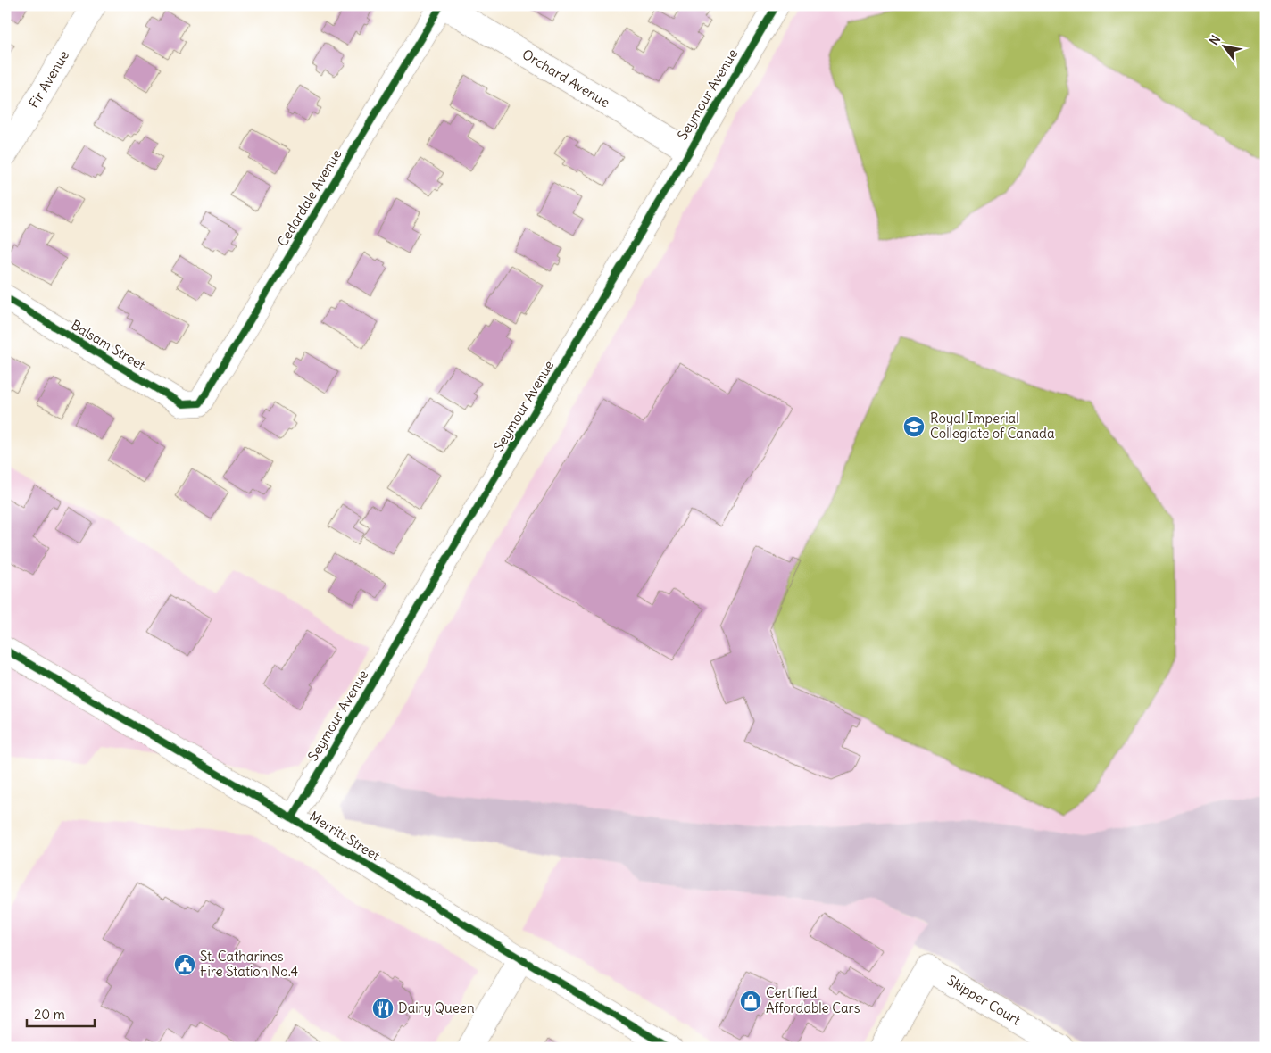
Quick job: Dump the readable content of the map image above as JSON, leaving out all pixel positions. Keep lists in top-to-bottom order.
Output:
{
  "streets": {
    "street": [
      "Orchard Avenue",
      "Fir Avenue",
      "Seymour Avenue",
      "Cedardale Avenue",
      "Balsam Street",
      "Merritt Street",
      "Skipper Court"
    ]
  },
  "crossings": [
    ["Orchard Avenue", "Seymour Avenue"],
    ["Orchard Avenue", "Cedardale Avenue"],
    ["Seymour Avenue", "Merritt Street"],
    ["Cedardale Avenue", "Balsam Street"]
  ],
  "places": {
    "school or university": ["Royal Imperial Collegiate of Canada"],
    "public building": ["St. Catharines Fire Station No.4"],
    "shop": ["Certified Affordable Cars"],
    "restaurant": ["Dairy Queen"]
  },
  "scale_bar": "20 m",
  "north": "top left"
}
